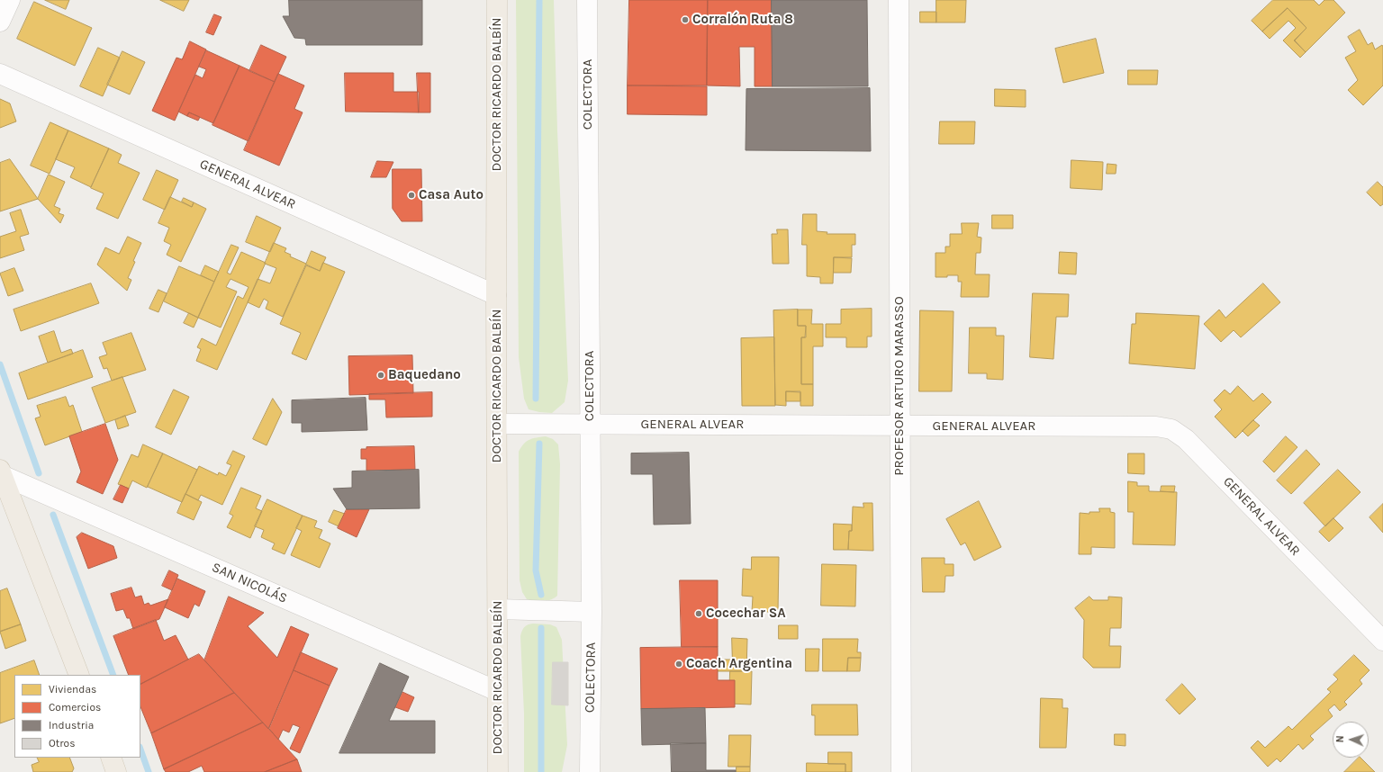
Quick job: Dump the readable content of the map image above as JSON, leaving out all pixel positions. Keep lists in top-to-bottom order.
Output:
{
  "streets": {
    "main road": ["DOCTOR RICARDO BALBÍN"],
    "street": [
      "COLECTORA",
      "GENERAL ALVEAR",
      "PROFESOR ARTURO MARASSO",
      "SAN NICOLÁS"
    ]
  },
  "crossings": [
    ["DOCTOR RICARDO BALBÍN", "GENERAL ALVEAR"],
    ["DOCTOR RICARDO BALBÍN", "SAN NICOLÁS"],
    ["COLECTORA", "GENERAL ALVEAR"],
    ["GENERAL ALVEAR", "PROFESOR ARTURO MARASSO"]
  ],
  "places": [
    "Corralón Ruta 8",
    "Casa Auto",
    "Baquedano",
    "Cocechar SA",
    "Coach Argentina"
  ],
  "legend": [
    "Viviendas",
    "Comercios",
    "Industria",
    "Otros"
  ],
  "north": "left"
}
